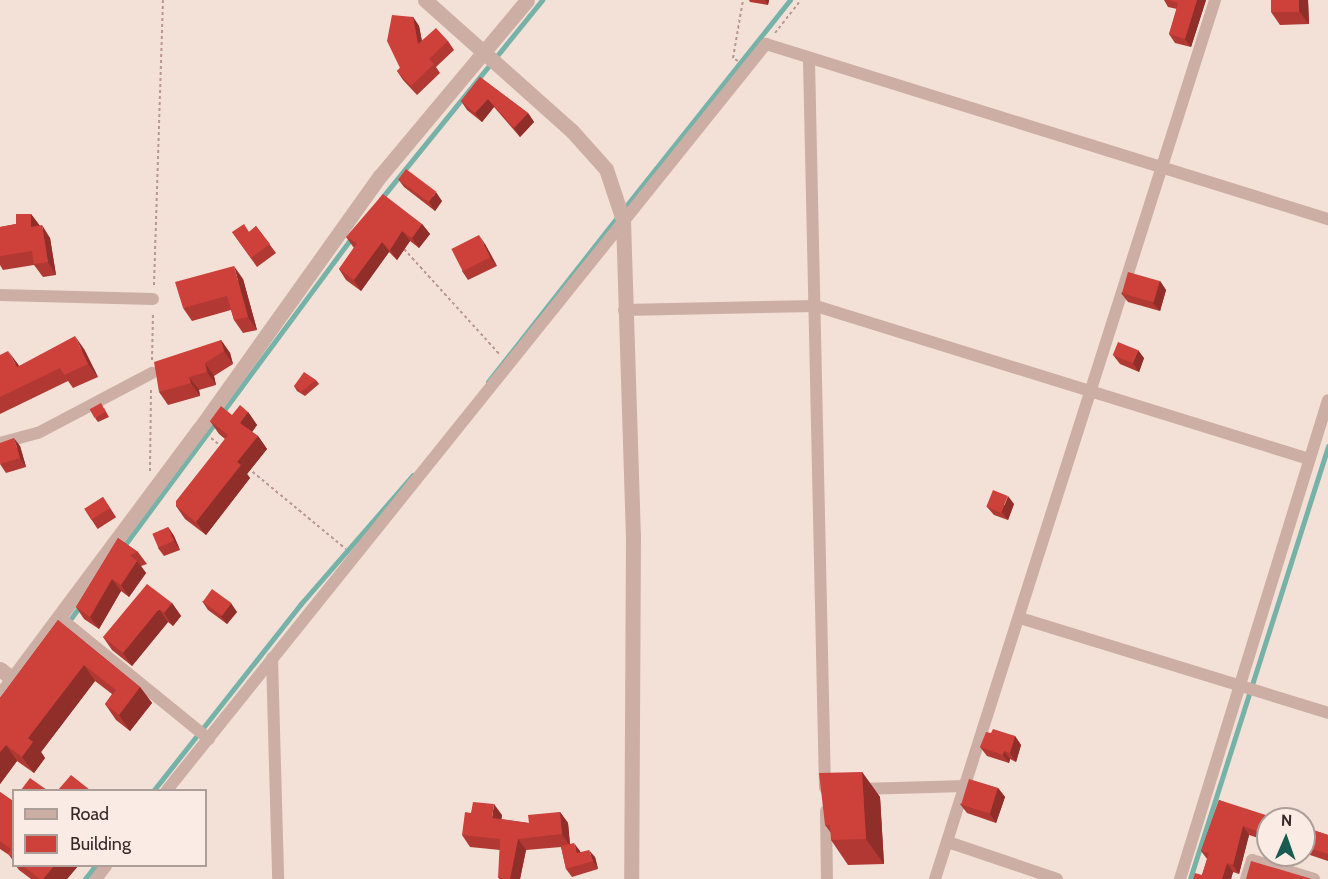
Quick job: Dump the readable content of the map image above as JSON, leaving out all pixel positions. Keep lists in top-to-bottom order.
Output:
{
  "legend": ["Road", "Building"],
  "north": "top"
}
